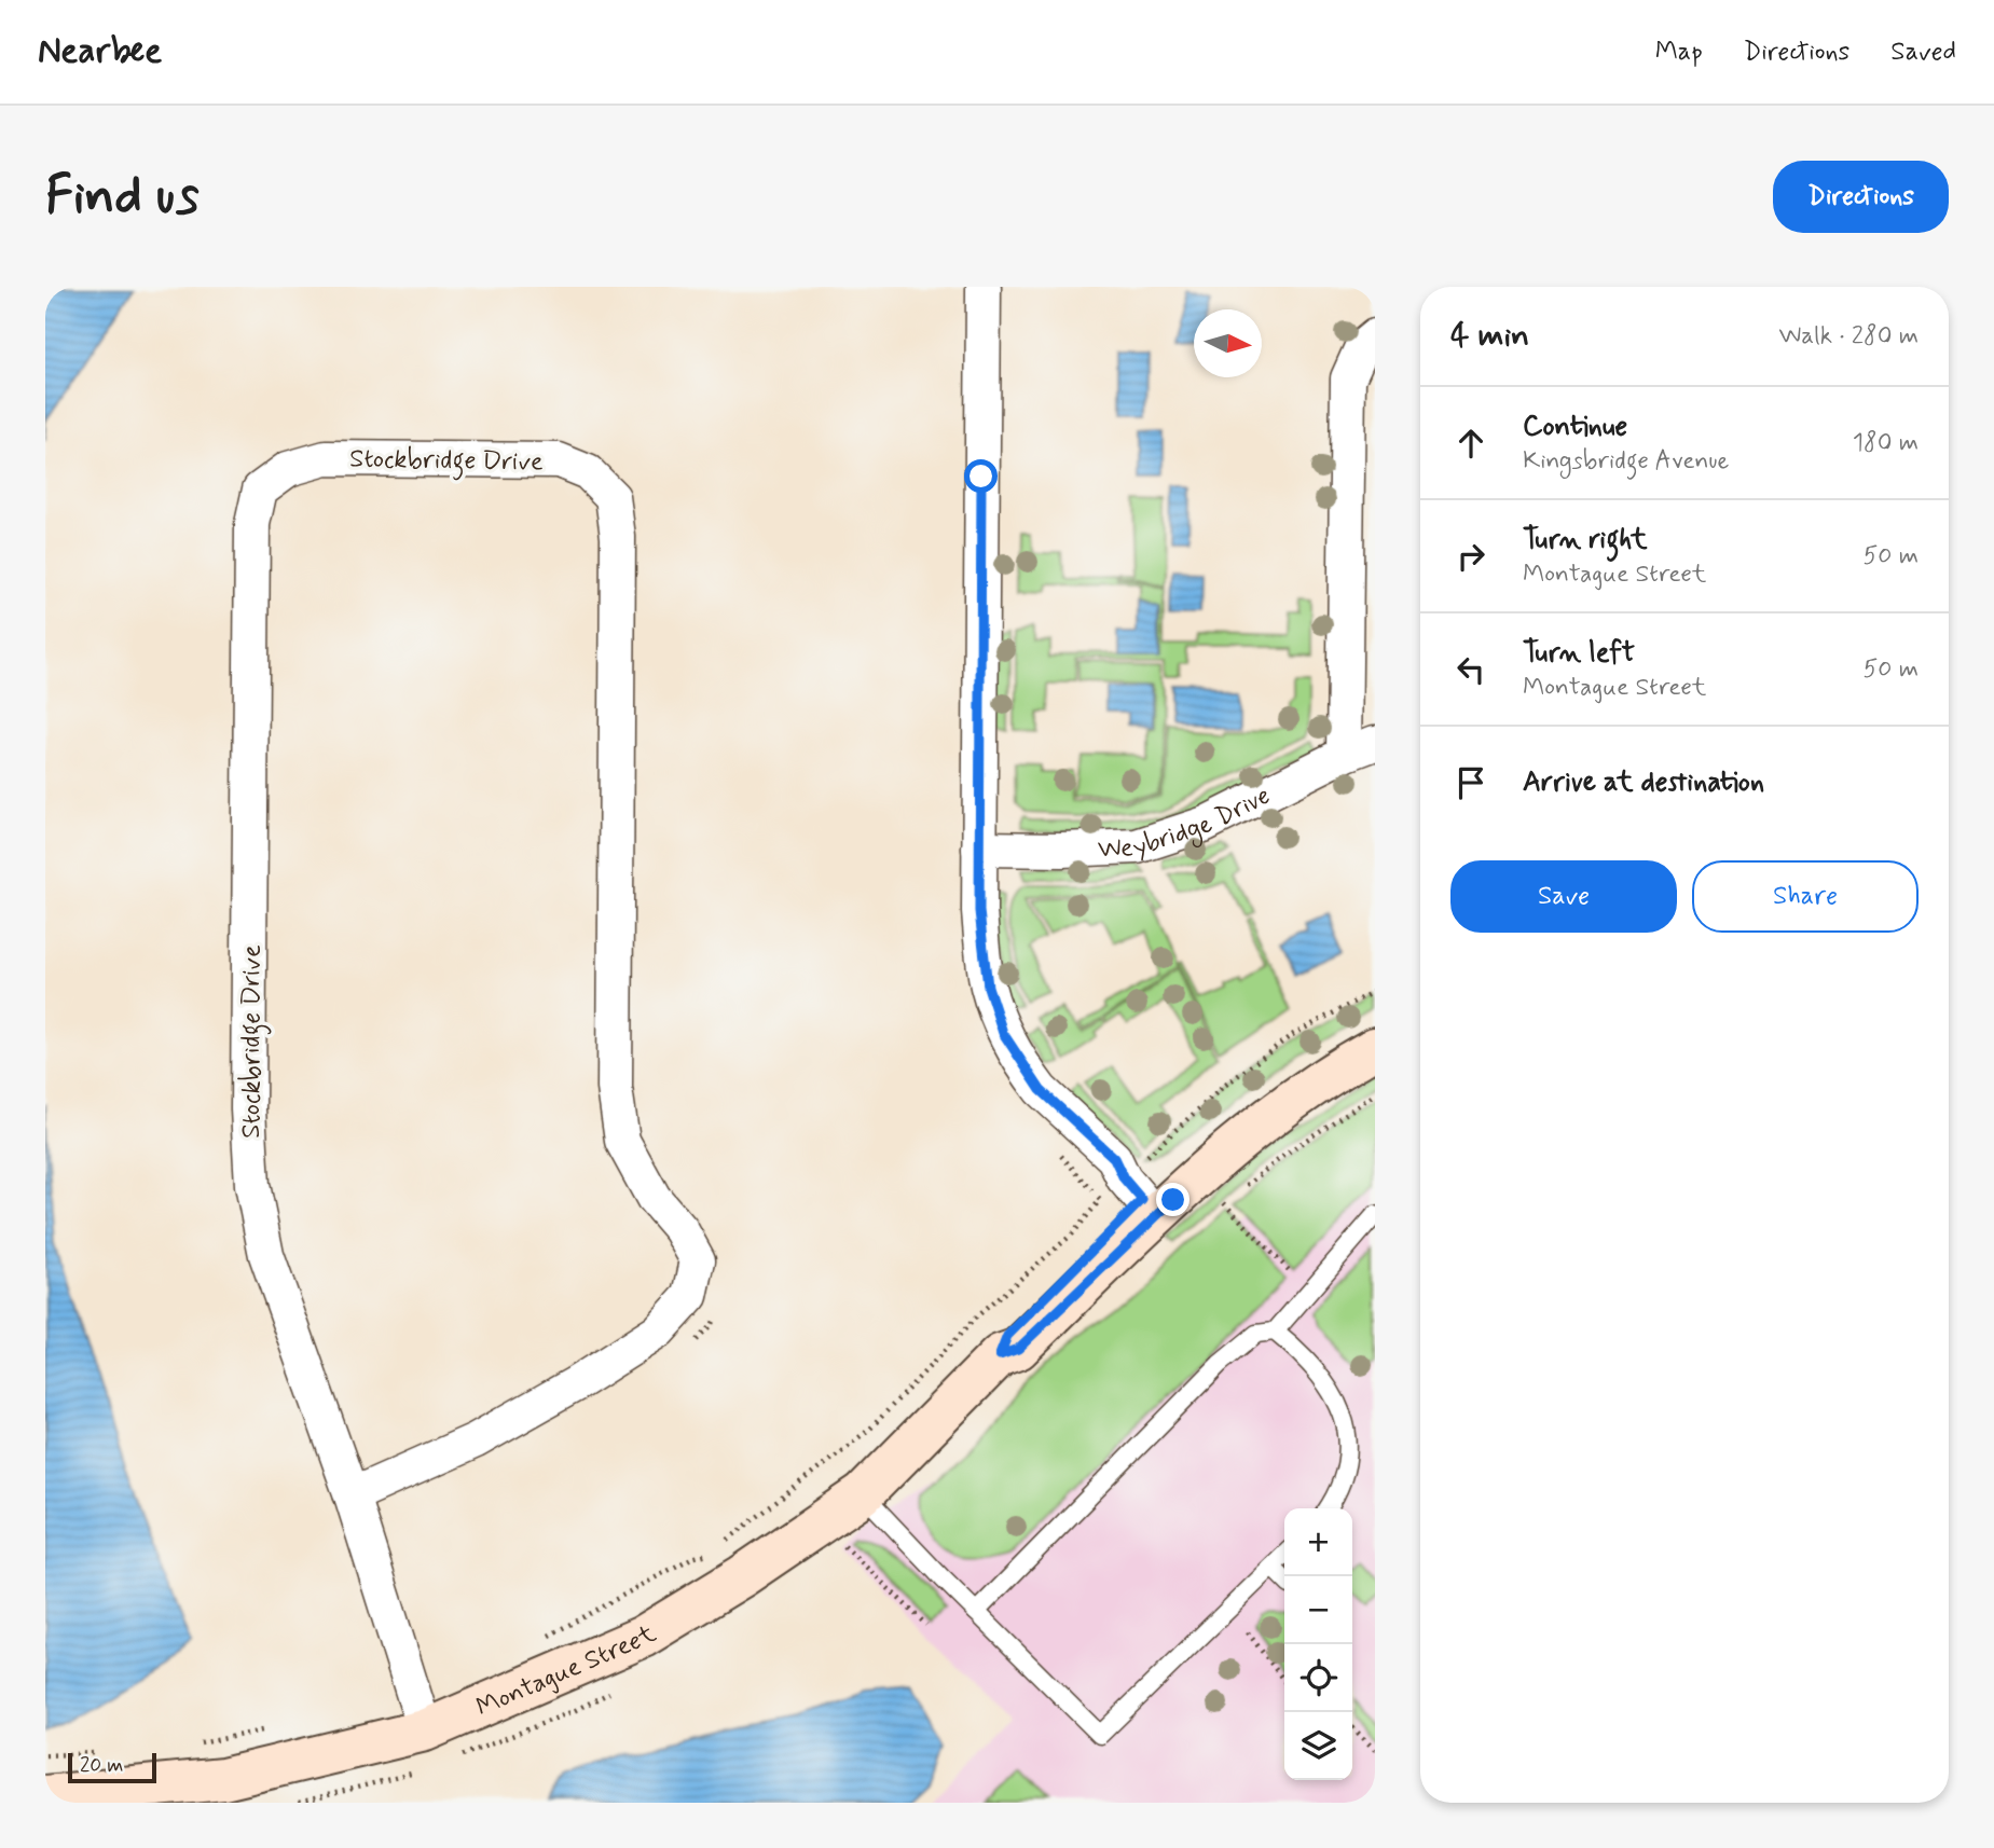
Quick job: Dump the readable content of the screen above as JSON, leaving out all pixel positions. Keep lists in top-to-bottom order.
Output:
{
  "streets": {
    "street": ["Stockbridge Drive", "Weybridge Drive", "Montague Street"]
  },
  "crossings": [
    ["Stockbridge Drive", "Montague Street"]
  ],
  "scale_bar": "20 m",
  "north": "right",
  "page": {
    "header": "Nearbee",
    "nav": ["Map", "Directions", "Saved"],
    "buttons": [
      "Directions",
      ["Save", "Share"]
    ],
    "title": "Find us",
    "heading": ["4 min", "Walk · 280 m"],
    "list": [
      ["Continue", "Kingsbridge Avenue", "180 m"],
      ["Turn right", "Montague Street", "50 m"],
      ["Turn left", "Montague Street", "50 m"],
      "Arrive at destination"
    ],
    "map_buttons": ["+", "−"],
    "scale": "20 m"
  }
}
